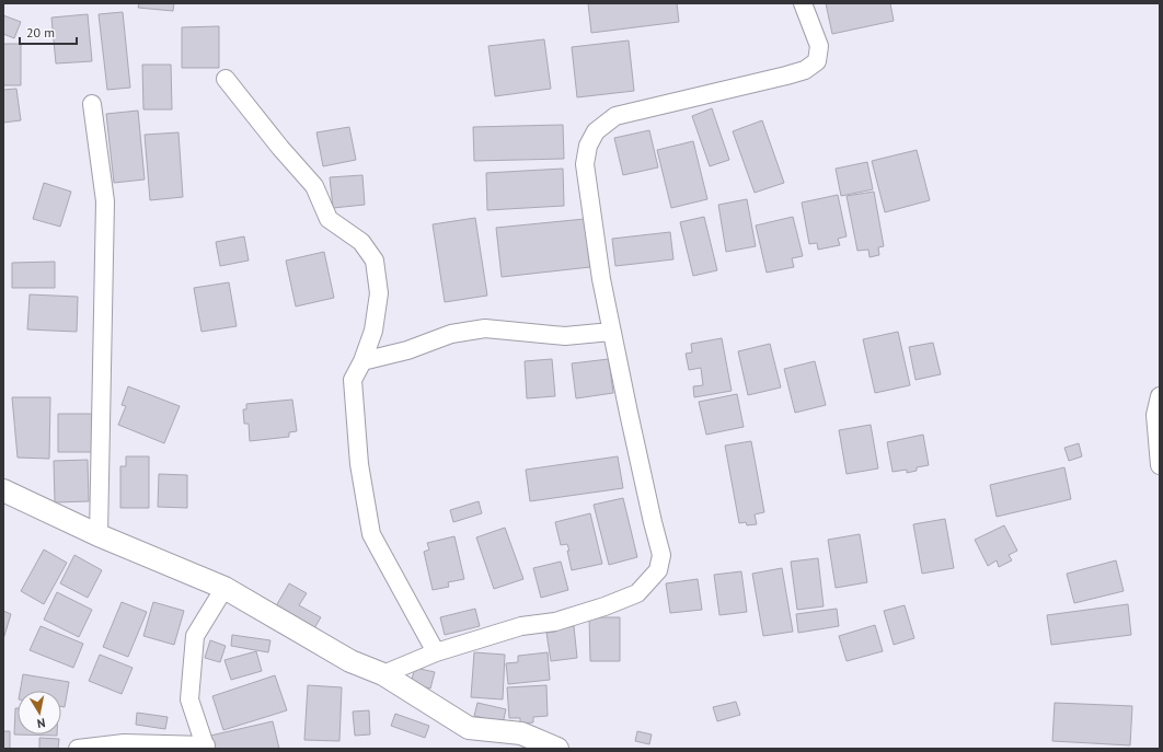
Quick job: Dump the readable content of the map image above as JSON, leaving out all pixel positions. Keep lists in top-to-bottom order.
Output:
{
  "scale_bar": "20 m",
  "north": "bottom"
}
